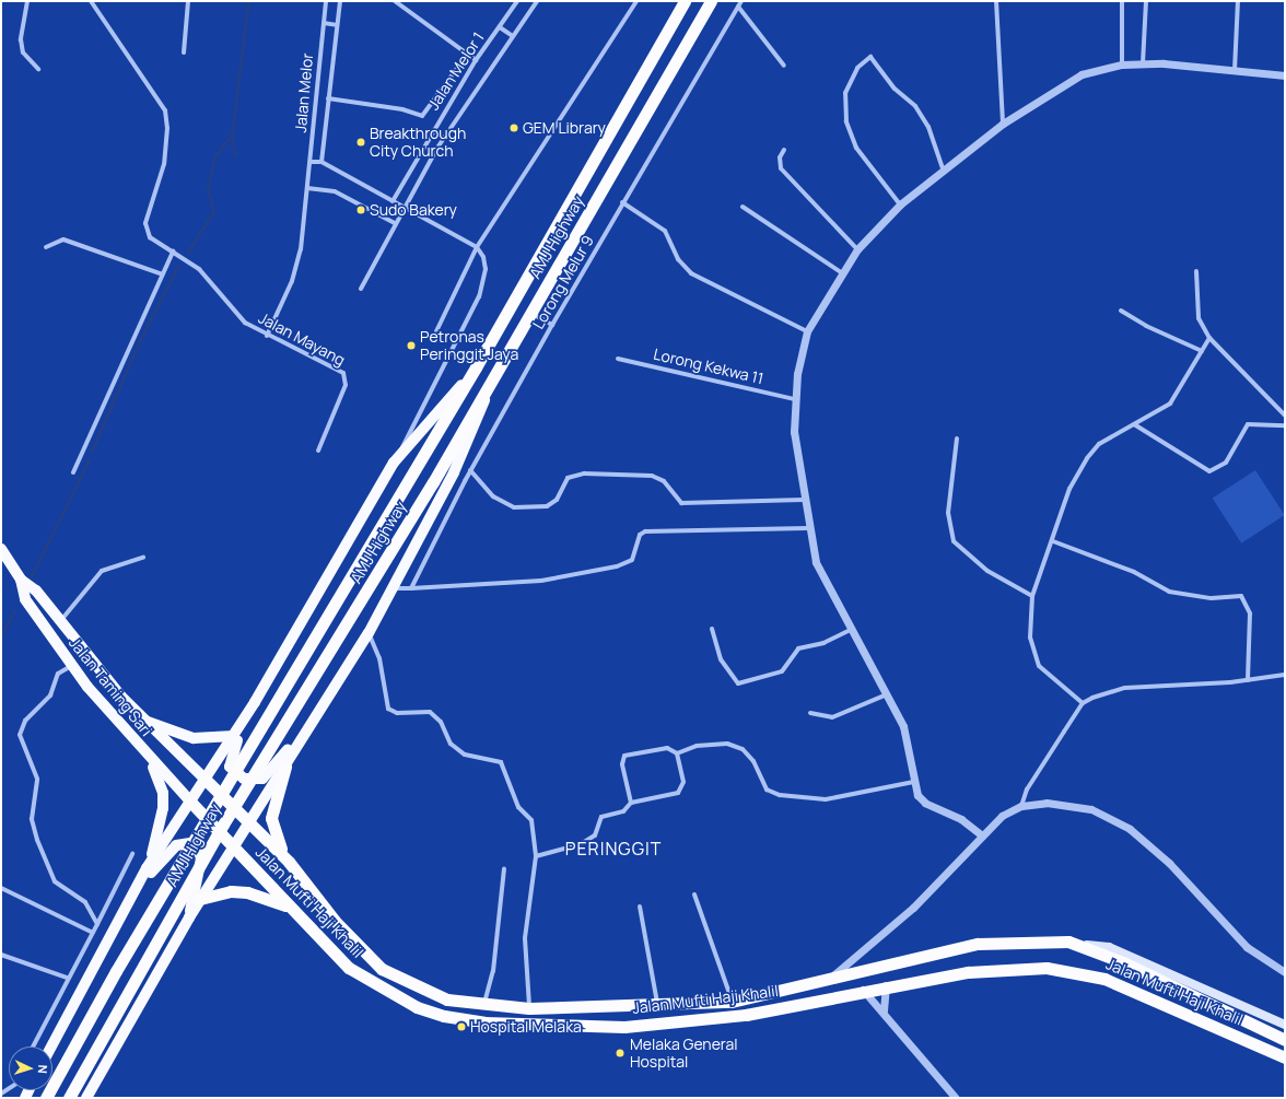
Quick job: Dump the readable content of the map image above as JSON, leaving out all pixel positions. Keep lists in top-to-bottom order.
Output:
{
  "streets": {
    "highway": ["AMJ Highway", "Jalan Mufti Haji Khalil"],
    "main road": ["Jalan Taming Sari"],
    "street": [
      "Jalan Melor 1",
      "Jalan Melor",
      "Lorong Melur 9",
      "Jalan Mayang",
      "Lorong Kekwa 11"
    ]
  },
  "crossings": [
    ["Jalan Melor", "Jalan Mayang"],
    ["Jalan Taming Sari", "Jalan Mufti Haji Khalil"]
  ],
  "districts": ["PERINGGIT"],
  "places": [
    "GEM Library",
    "Breakthrough City Church",
    "Sudo Bakery",
    "Petronas Peringgit Jaya",
    "Hospital Melaka",
    "Melaka General Hospital"
  ],
  "north": "right"
}
